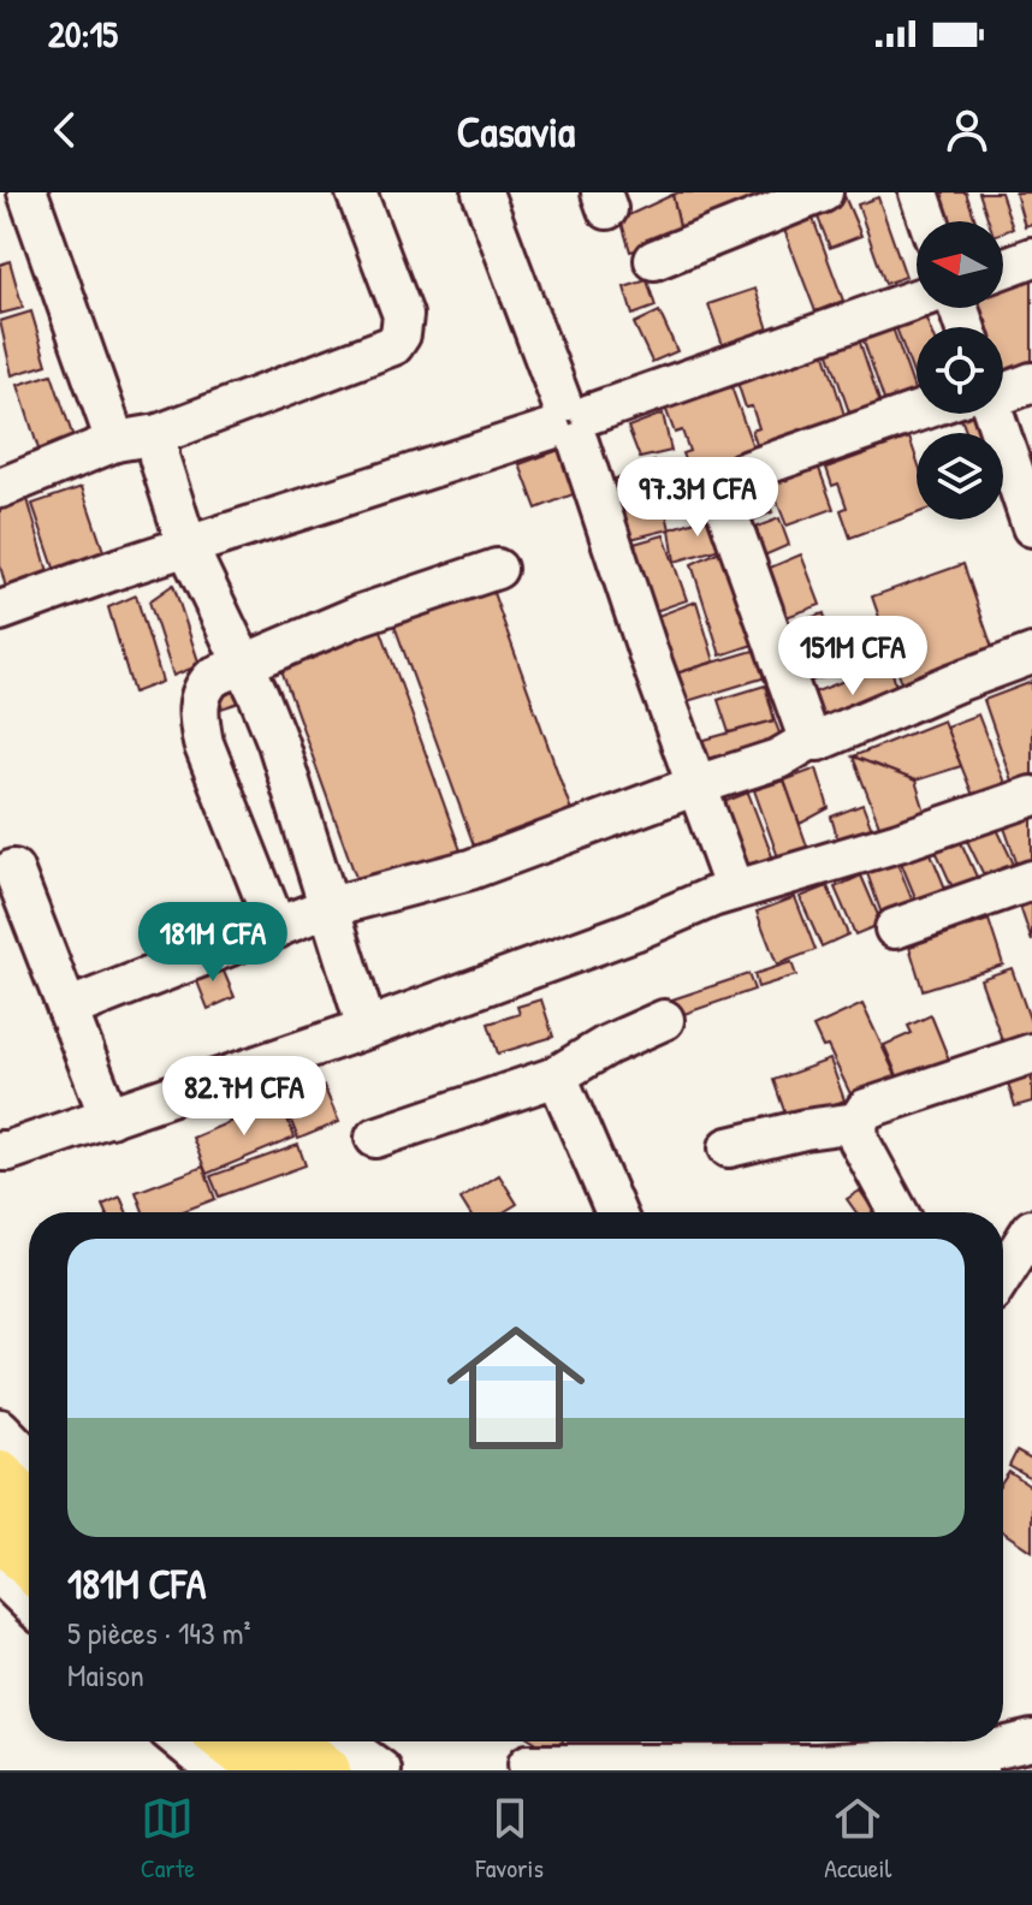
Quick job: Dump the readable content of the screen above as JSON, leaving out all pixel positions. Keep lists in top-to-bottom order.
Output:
{
  "north": "left",
  "page": {
    "status": "20:15",
    "header": "Casavia",
    "price": [
      "97.3M CFA",
      "151M CFA",
      "181M CFA",
      "82.7M CFA"
    ],
    "list": [
      {
        "name": "181M CFA",
        "note": "5 pièces · 143 m² · Maison"
      }
    ],
    "tabs": ["Carte", "Favoris", "Accueil"]
  }
}
